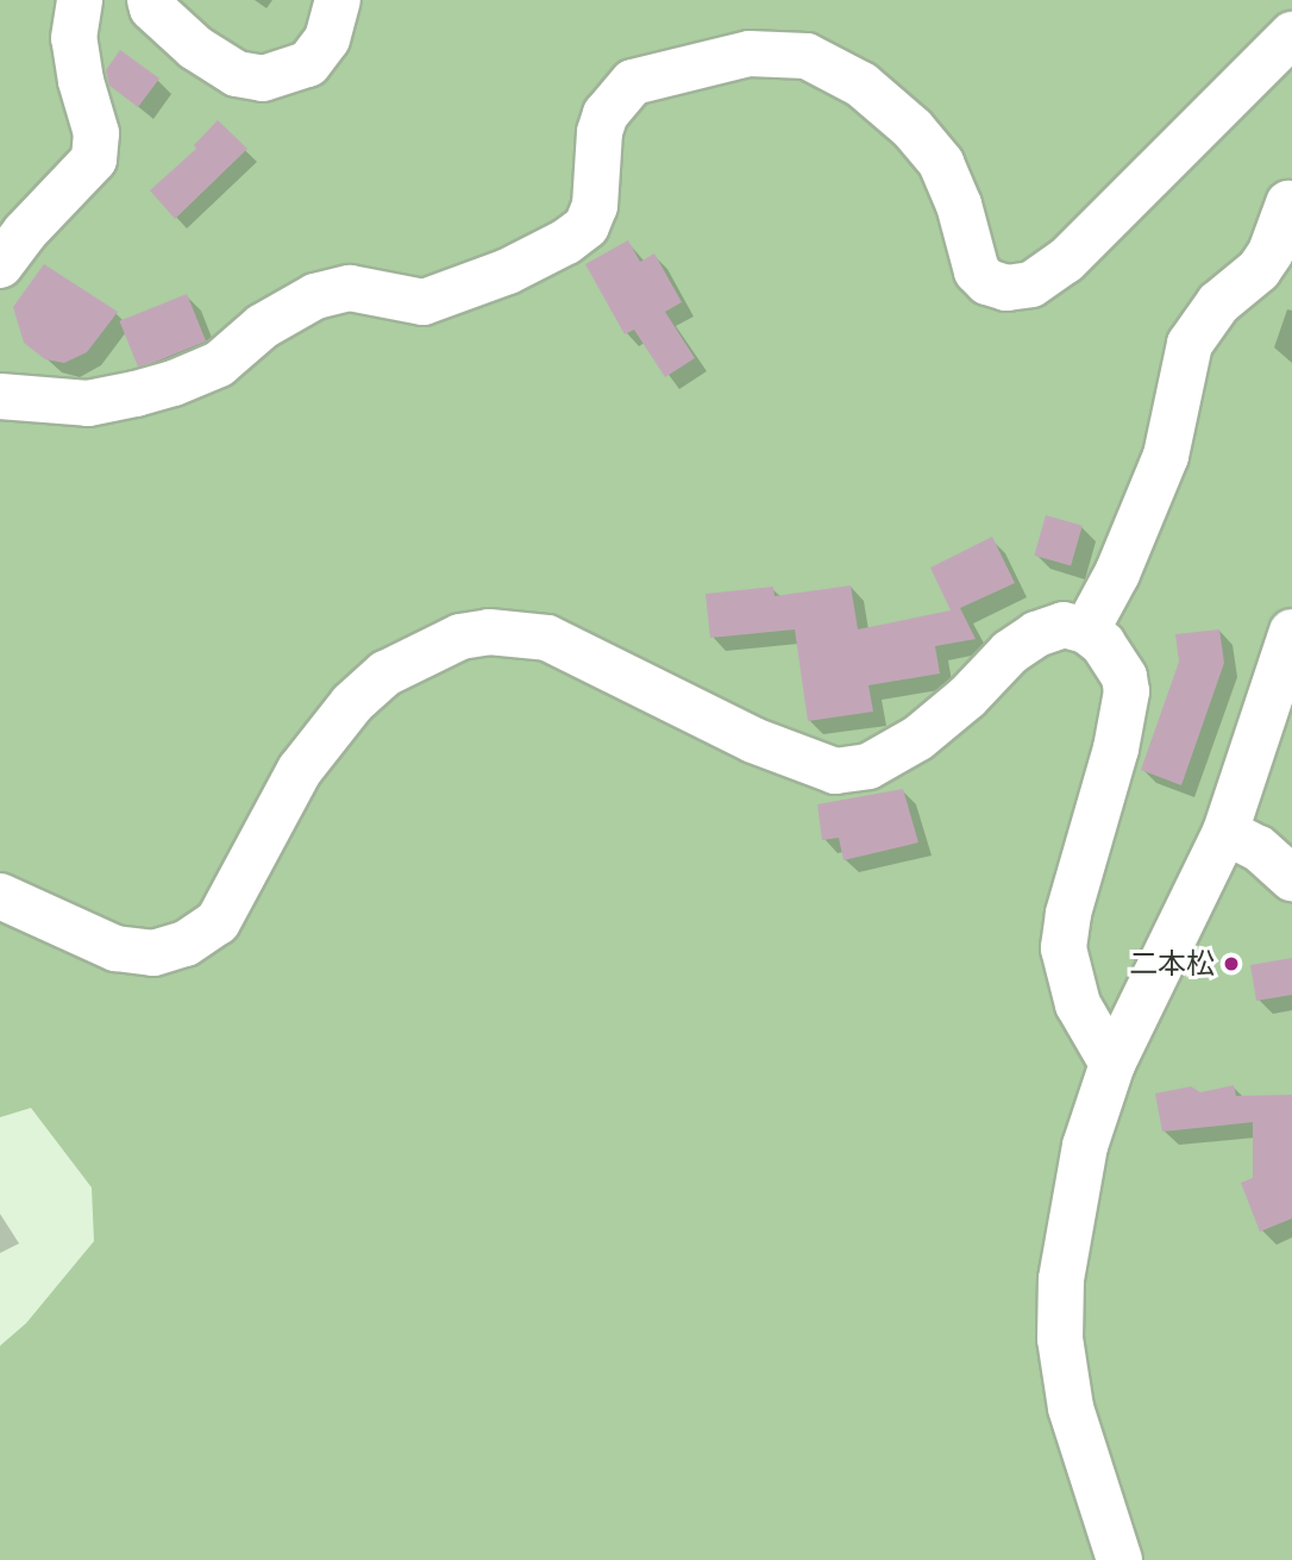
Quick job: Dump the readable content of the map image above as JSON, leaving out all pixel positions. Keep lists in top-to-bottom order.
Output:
{
  "places": ["二本松"]
}
